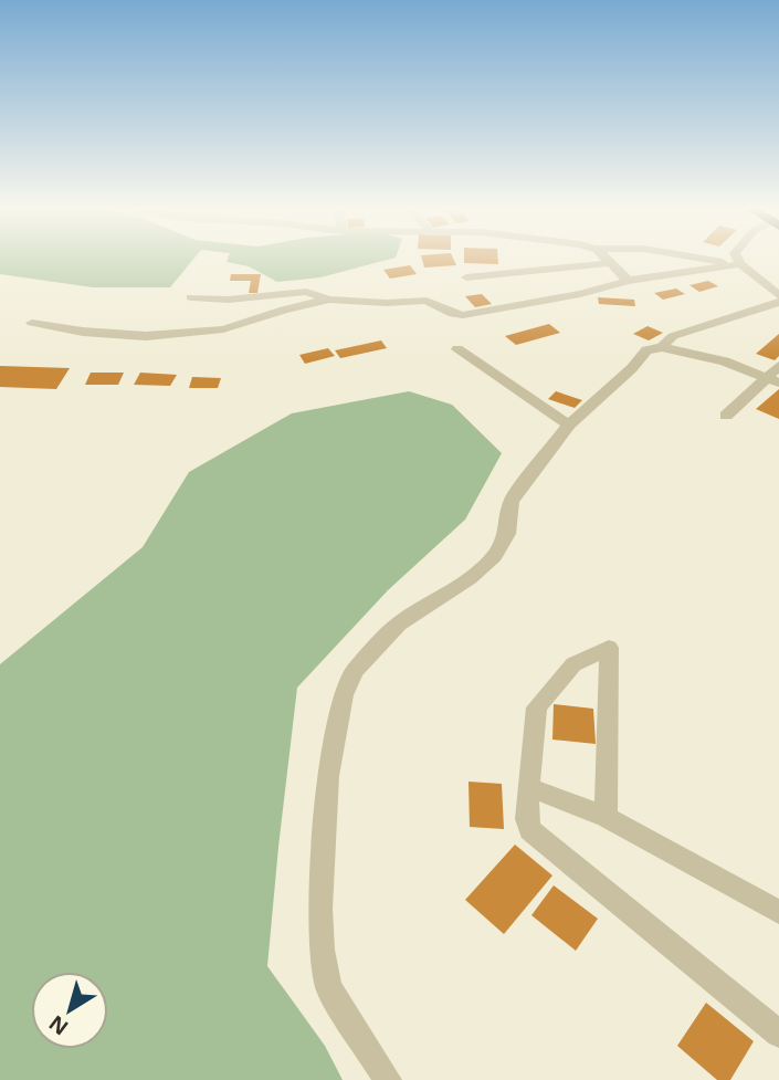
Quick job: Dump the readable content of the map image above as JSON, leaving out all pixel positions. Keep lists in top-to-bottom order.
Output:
{
  "north": "bottom left"
}
